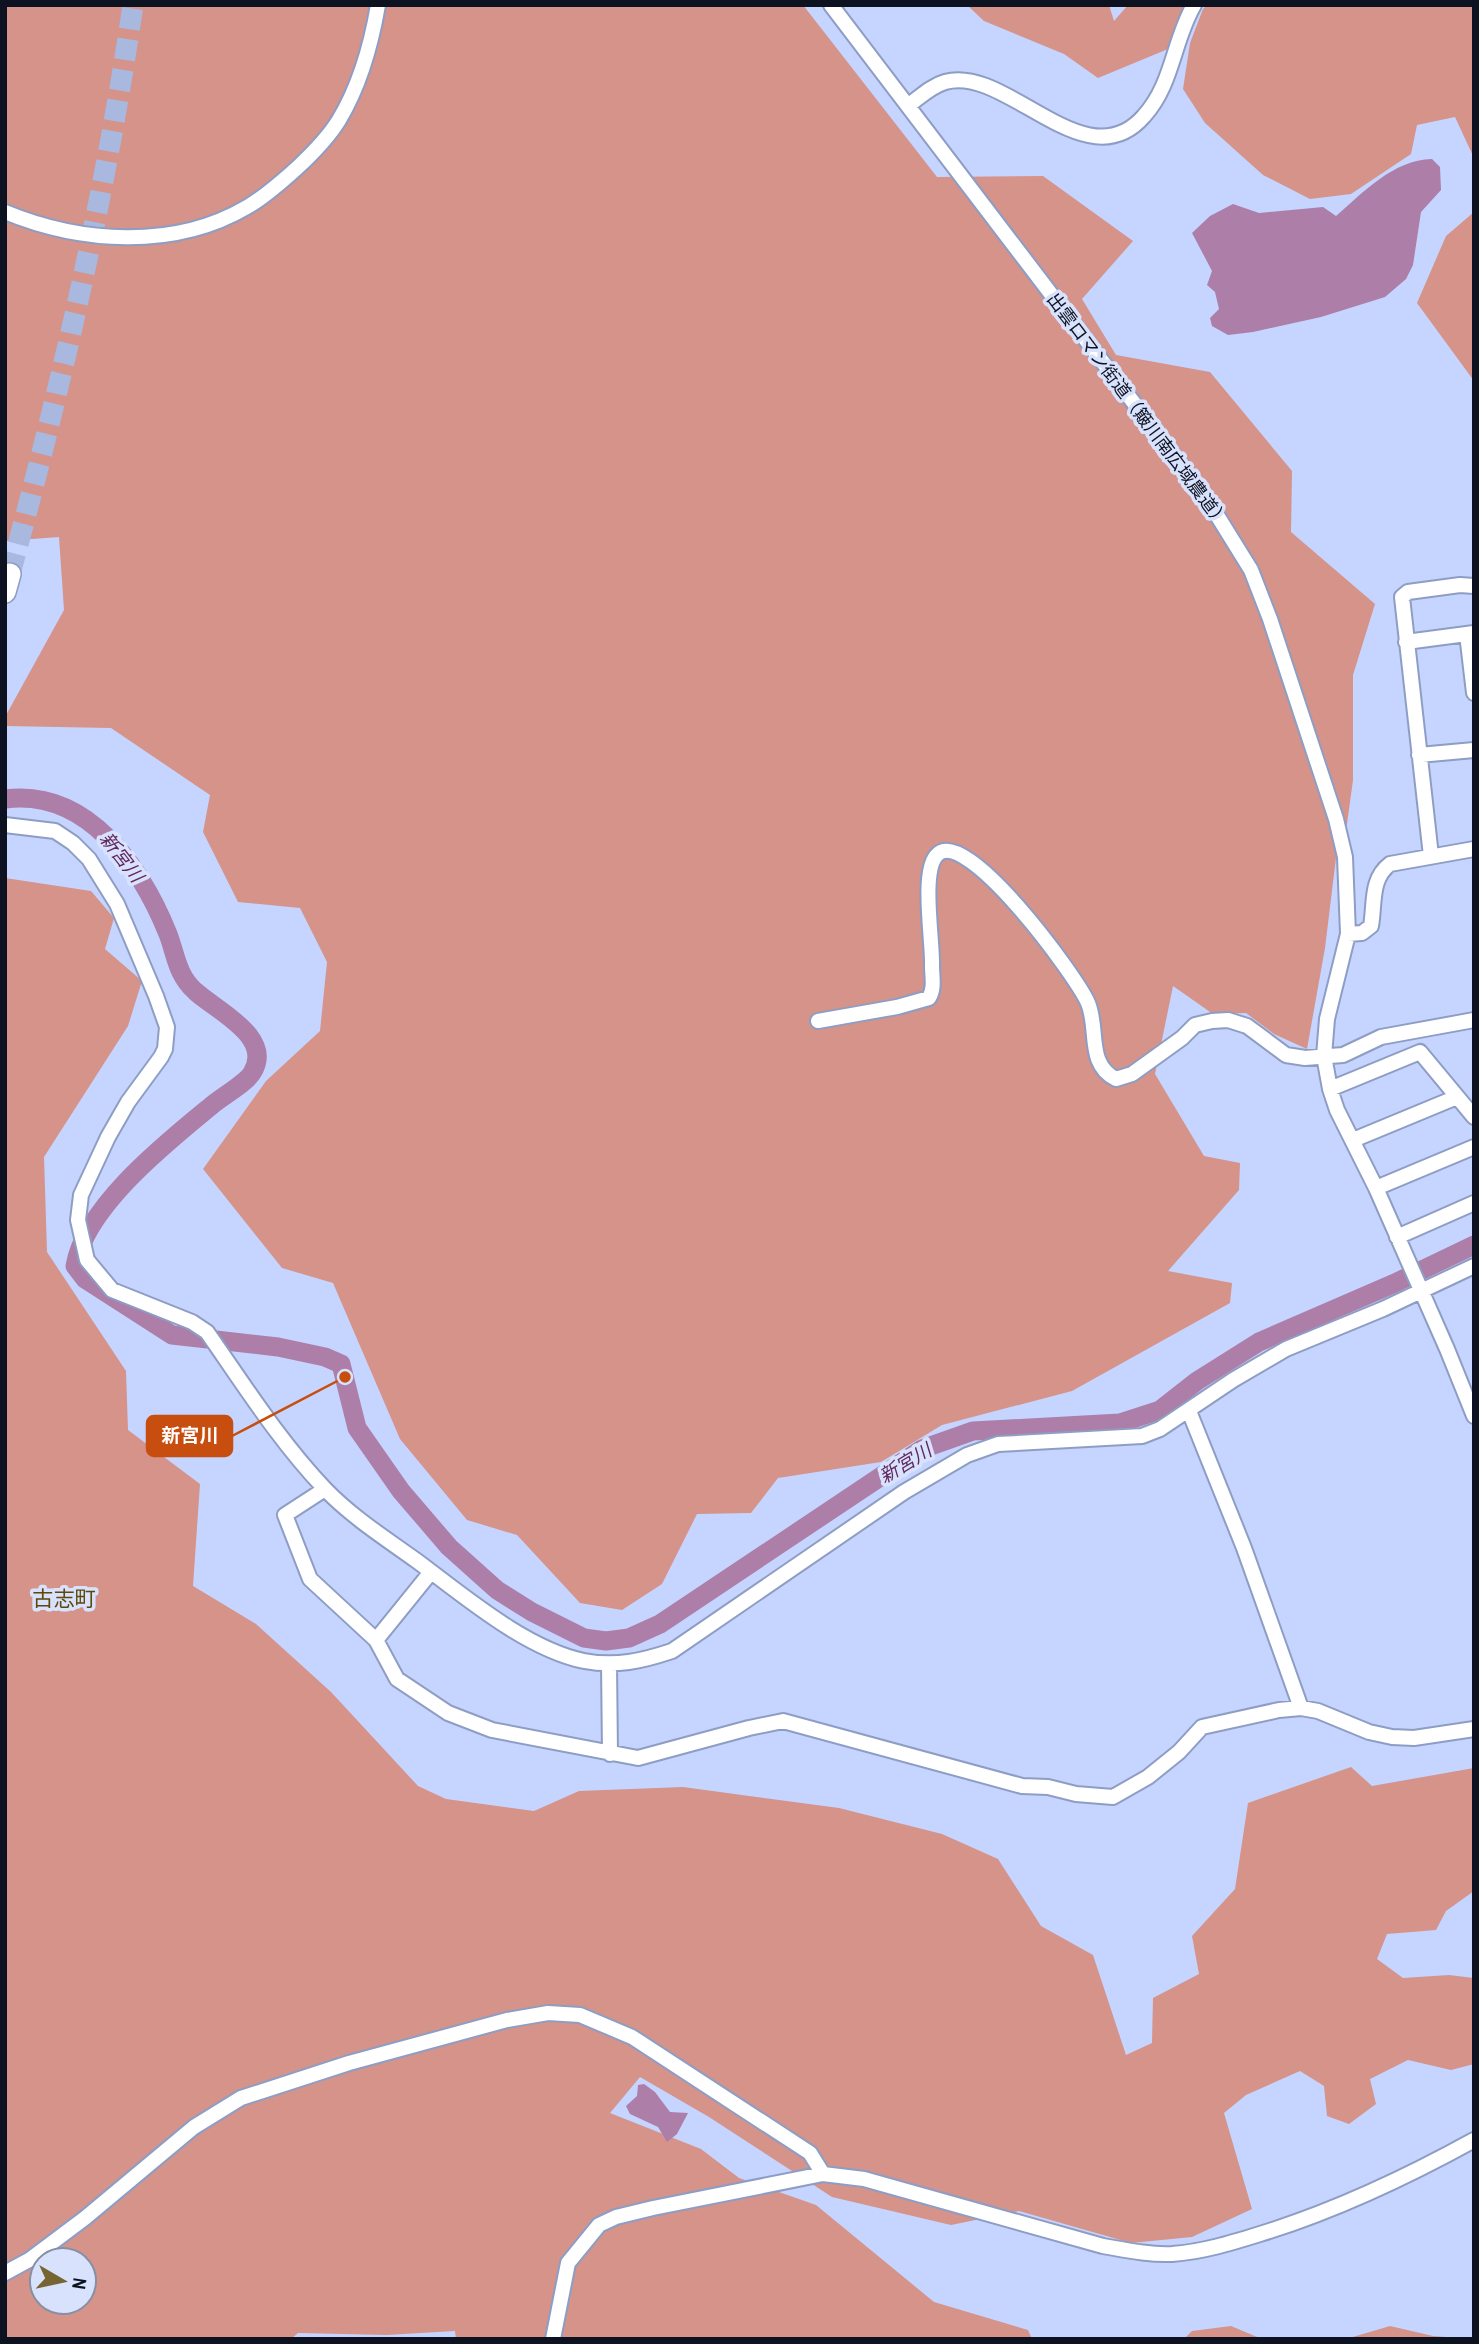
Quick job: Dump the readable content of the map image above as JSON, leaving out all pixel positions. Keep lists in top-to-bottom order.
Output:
{
  "streets": {
    "street": ["出雲ロマン街道（簸川南広域農道）"]
  },
  "districts": ["古志町"],
  "water": ["新宮川"],
  "places": ["新宮川"],
  "north": "right"
}
